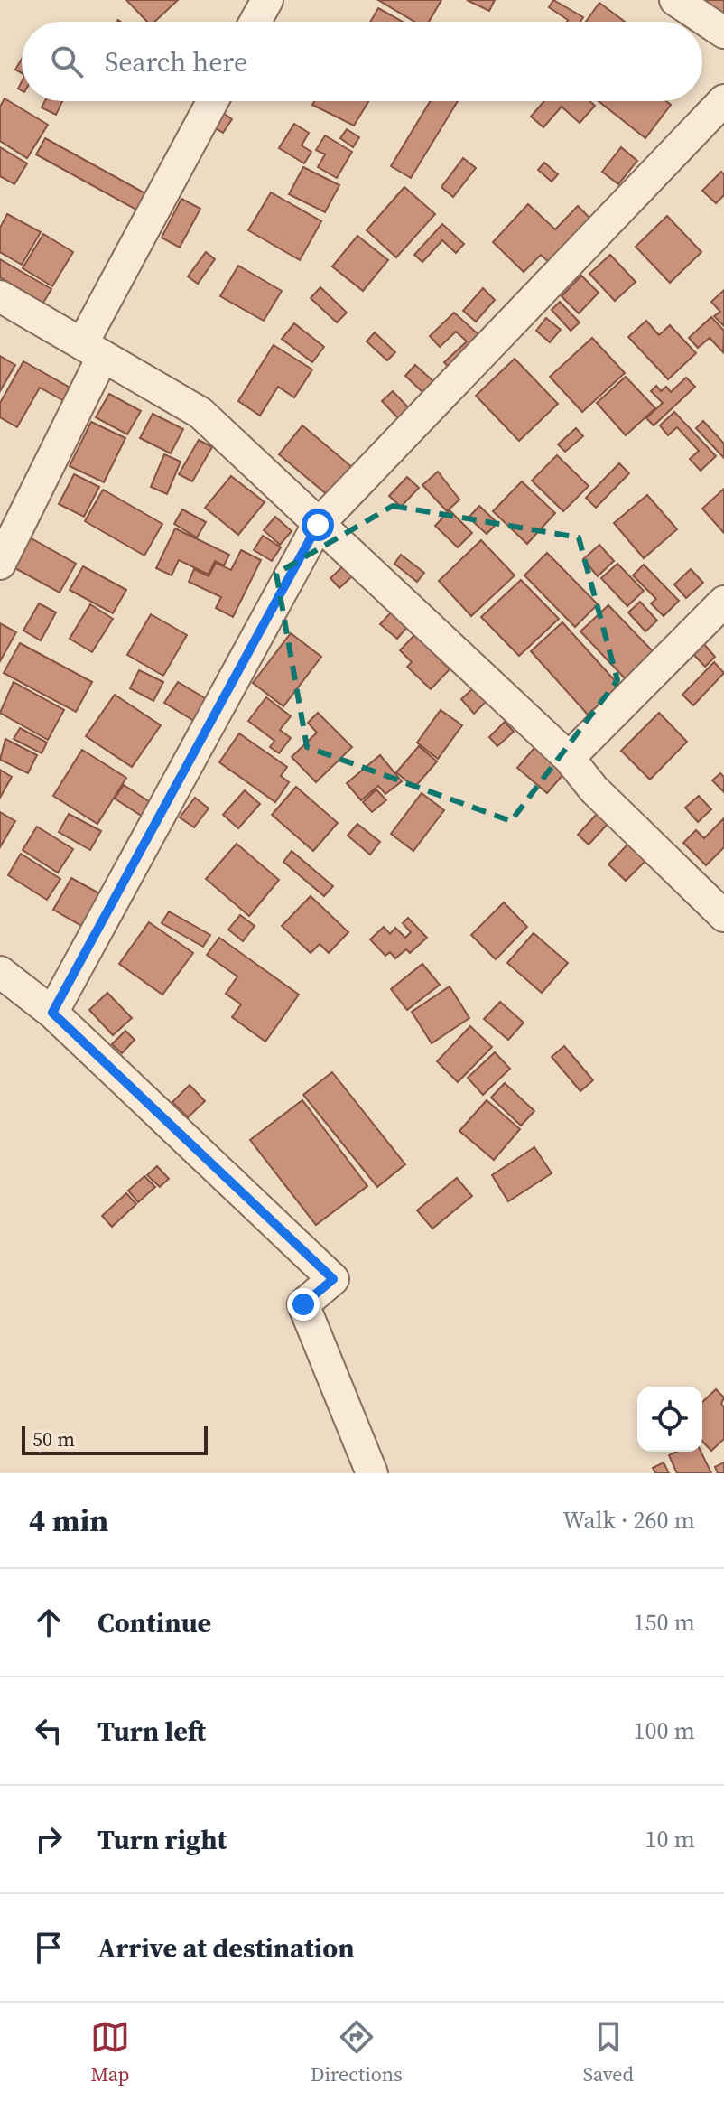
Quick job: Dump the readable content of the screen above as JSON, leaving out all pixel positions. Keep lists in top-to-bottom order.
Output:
{
  "scale_bar": "50 m",
  "page": {
    "search": "Search here",
    "scale": "50 m",
    "heading": ["4 min", "Walk · 260 m"],
    "list": [
      ["Continue", "150 m"],
      ["Turn left", "100 m"],
      ["Turn right", "10 m"],
      "Arrive at destination"
    ],
    "nav": ["Map", "Directions", "Saved"]
  }
}
